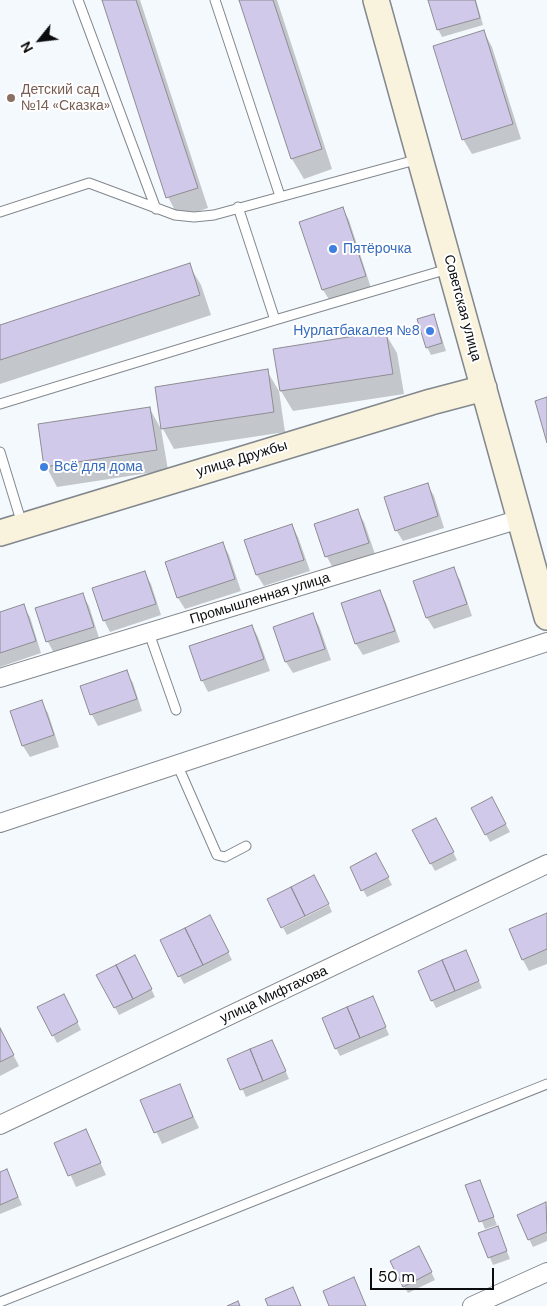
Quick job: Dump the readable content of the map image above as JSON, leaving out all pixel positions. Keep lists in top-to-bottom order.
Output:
{
  "streets": {
    "main road": ["Советская улица", "улица Дружбы"],
    "street": ["Промышленная улица", "улица Мифтахова"]
  },
  "crossings": [
    ["Советская улица", "улица Дружбы"],
    ["Советская улица", "Промышленная улица"]
  ],
  "places": [
    "Детский сад №14 «Сказка»",
    "Пятёрочка",
    "Нурлатбакалея №8",
    "Всё для дома"
  ],
  "scale_bar": "50 m",
  "north": "bottom left"
}
